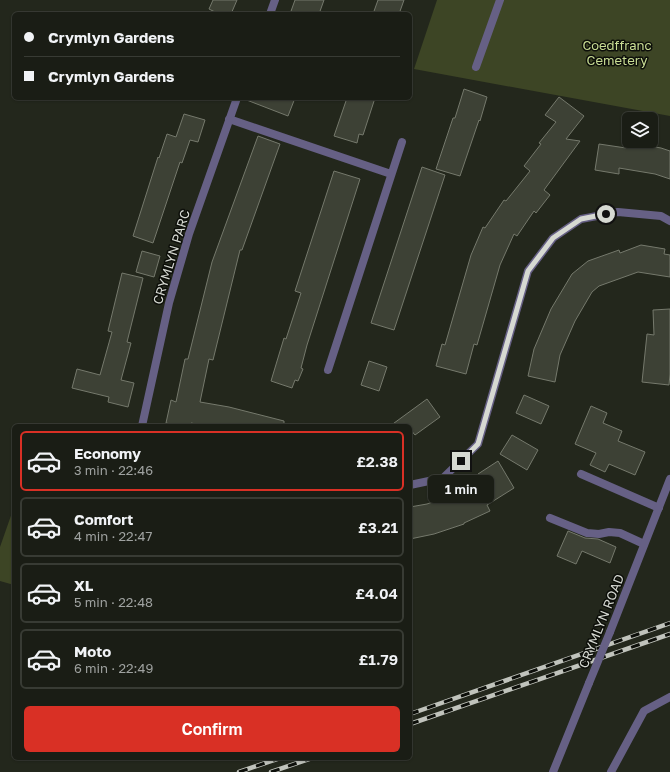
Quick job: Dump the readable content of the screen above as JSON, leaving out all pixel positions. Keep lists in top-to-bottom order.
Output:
{
  "streets": {
    "street": ["CRYMLYN PARC", "CRYMLYN ROAD"]
  },
  "parks": ["Coedffranc Cemetery"],
  "page": {
    "banner": ["Crymlyn Gardens", "Crymlyn Gardens"],
    "list": [
      {
        "name": "Economy",
        "note": "3 min · 22:46",
        "value": "£2.38"
      },
      {
        "name": "Comfort",
        "note": "4 min · 22:47",
        "value": "£3.21"
      },
      {
        "name": "XL",
        "note": "5 min · 22:48",
        "value": "£4.04"
      },
      {
        "name": "Moto",
        "note": "6 min · 22:49",
        "value": "£1.79"
      }
    ],
    "bubble": "1 min",
    "buttons": "Confirm"
  }
}
